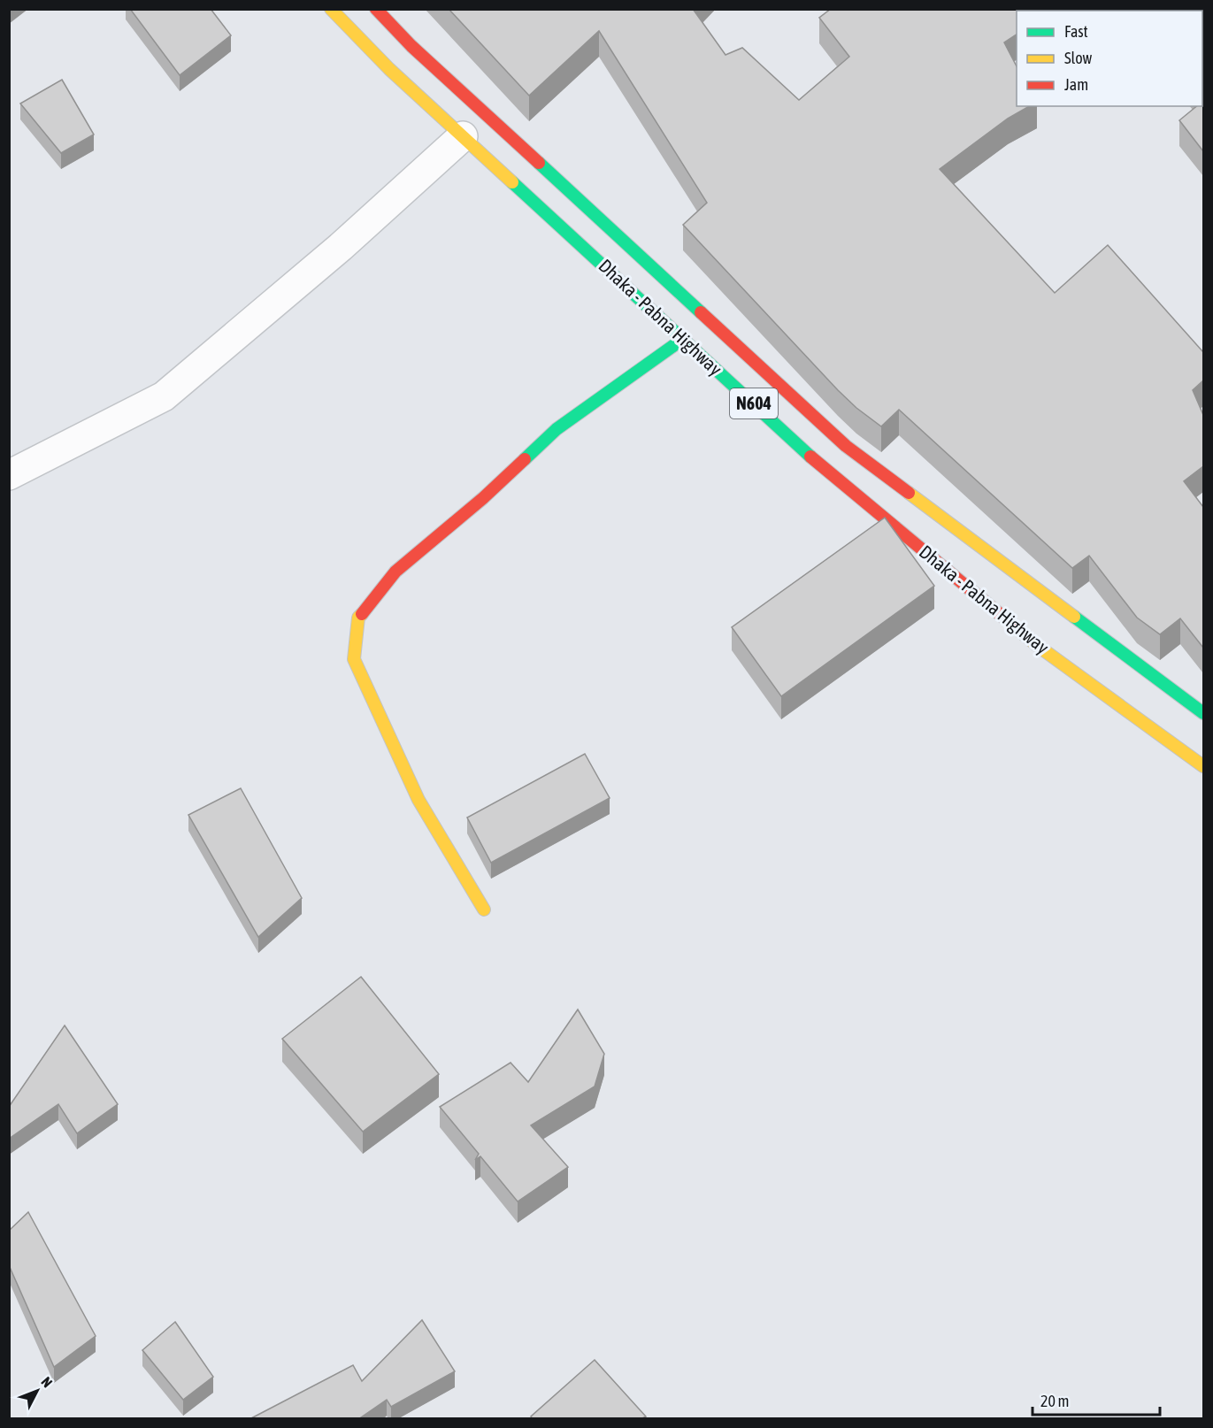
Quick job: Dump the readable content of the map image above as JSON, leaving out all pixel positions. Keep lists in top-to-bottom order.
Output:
{
  "streets": {
    "main road": ["Dhaka - Pabna Highway", "N604"]
  },
  "legend": ["Fast", "Slow", "Jam"],
  "scale_bar": "20 m",
  "north": "top right"
}
